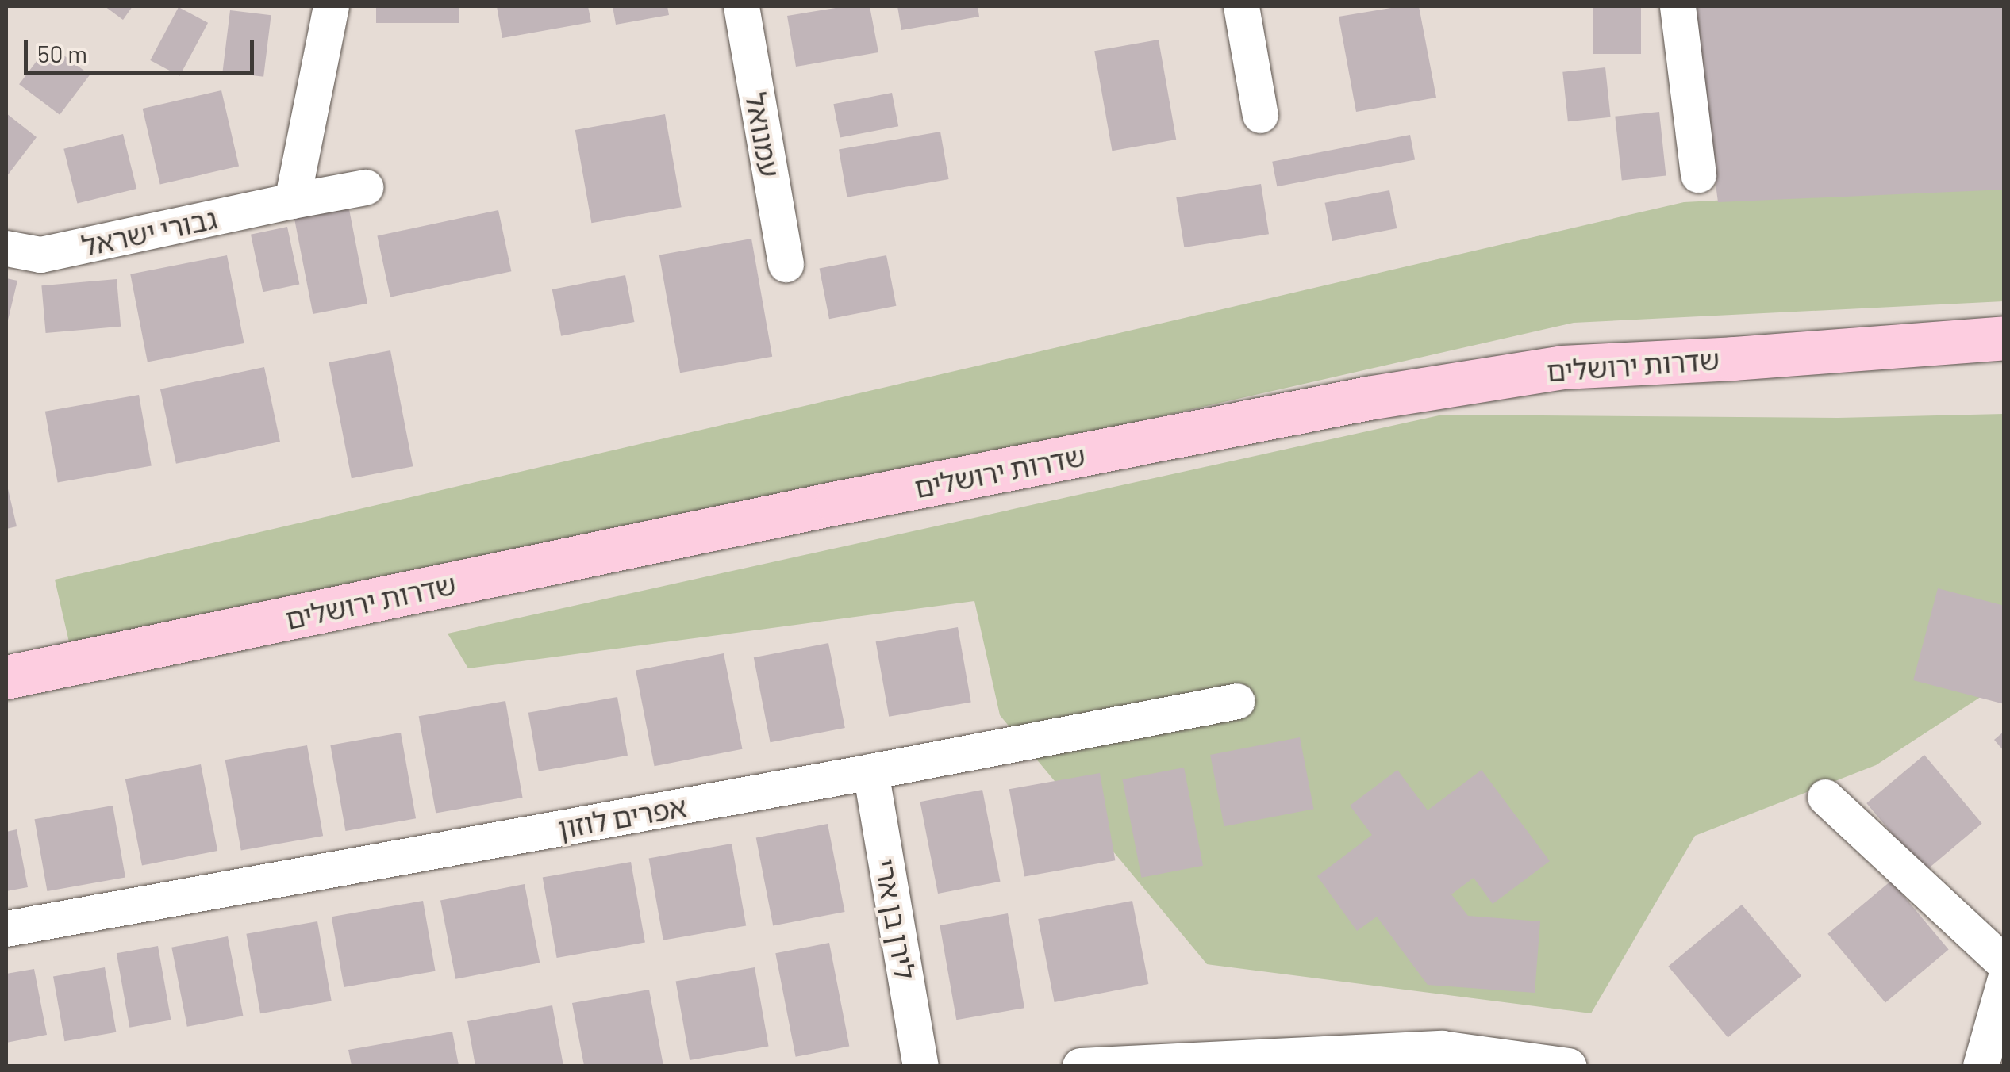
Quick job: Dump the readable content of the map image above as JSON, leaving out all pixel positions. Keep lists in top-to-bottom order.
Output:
{
  "streets": {
    "main road": ["שדרות ירושלים"],
    "street": [
      "עמנואל",
      "גבורי ישראל",
      "אפרים לוזון",
      "לירן בן ארי"
    ]
  },
  "crossings": [
    ["אפרים לוזון", "לירן בן ארי"]
  ],
  "scale_bar": "50 m"
}
